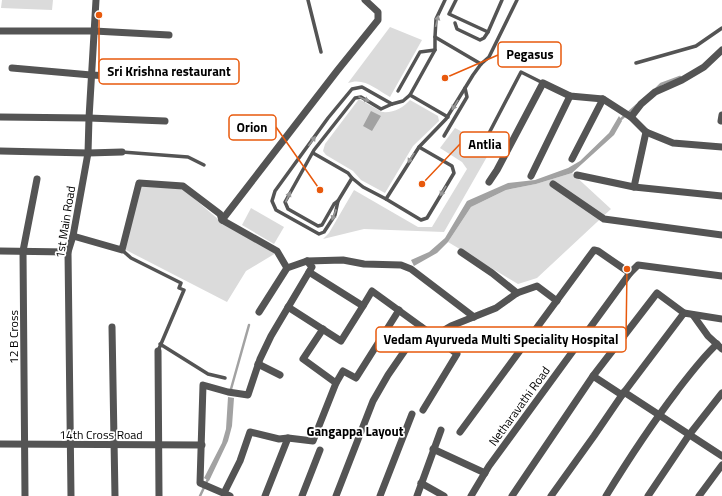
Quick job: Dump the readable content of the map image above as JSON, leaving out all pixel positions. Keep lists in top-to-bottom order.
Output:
{
  "streets": {
    "street": [
      "1st Main Road",
      "12 B Cross",
      "Netharavathi Road",
      "14th Cross Road"
    ]
  },
  "crossings": [
    ["1st Main Road", "14th Cross Road"],
    ["12 B Cross", "14th Cross Road"]
  ],
  "districts": ["Gangappa Layout"],
  "places": [
    "Sri Krishna restaurant",
    "Pegasus",
    "Antlia",
    "Orion",
    "Vedam Ayurveda Multi Speciality Hospital"
  ]
}
